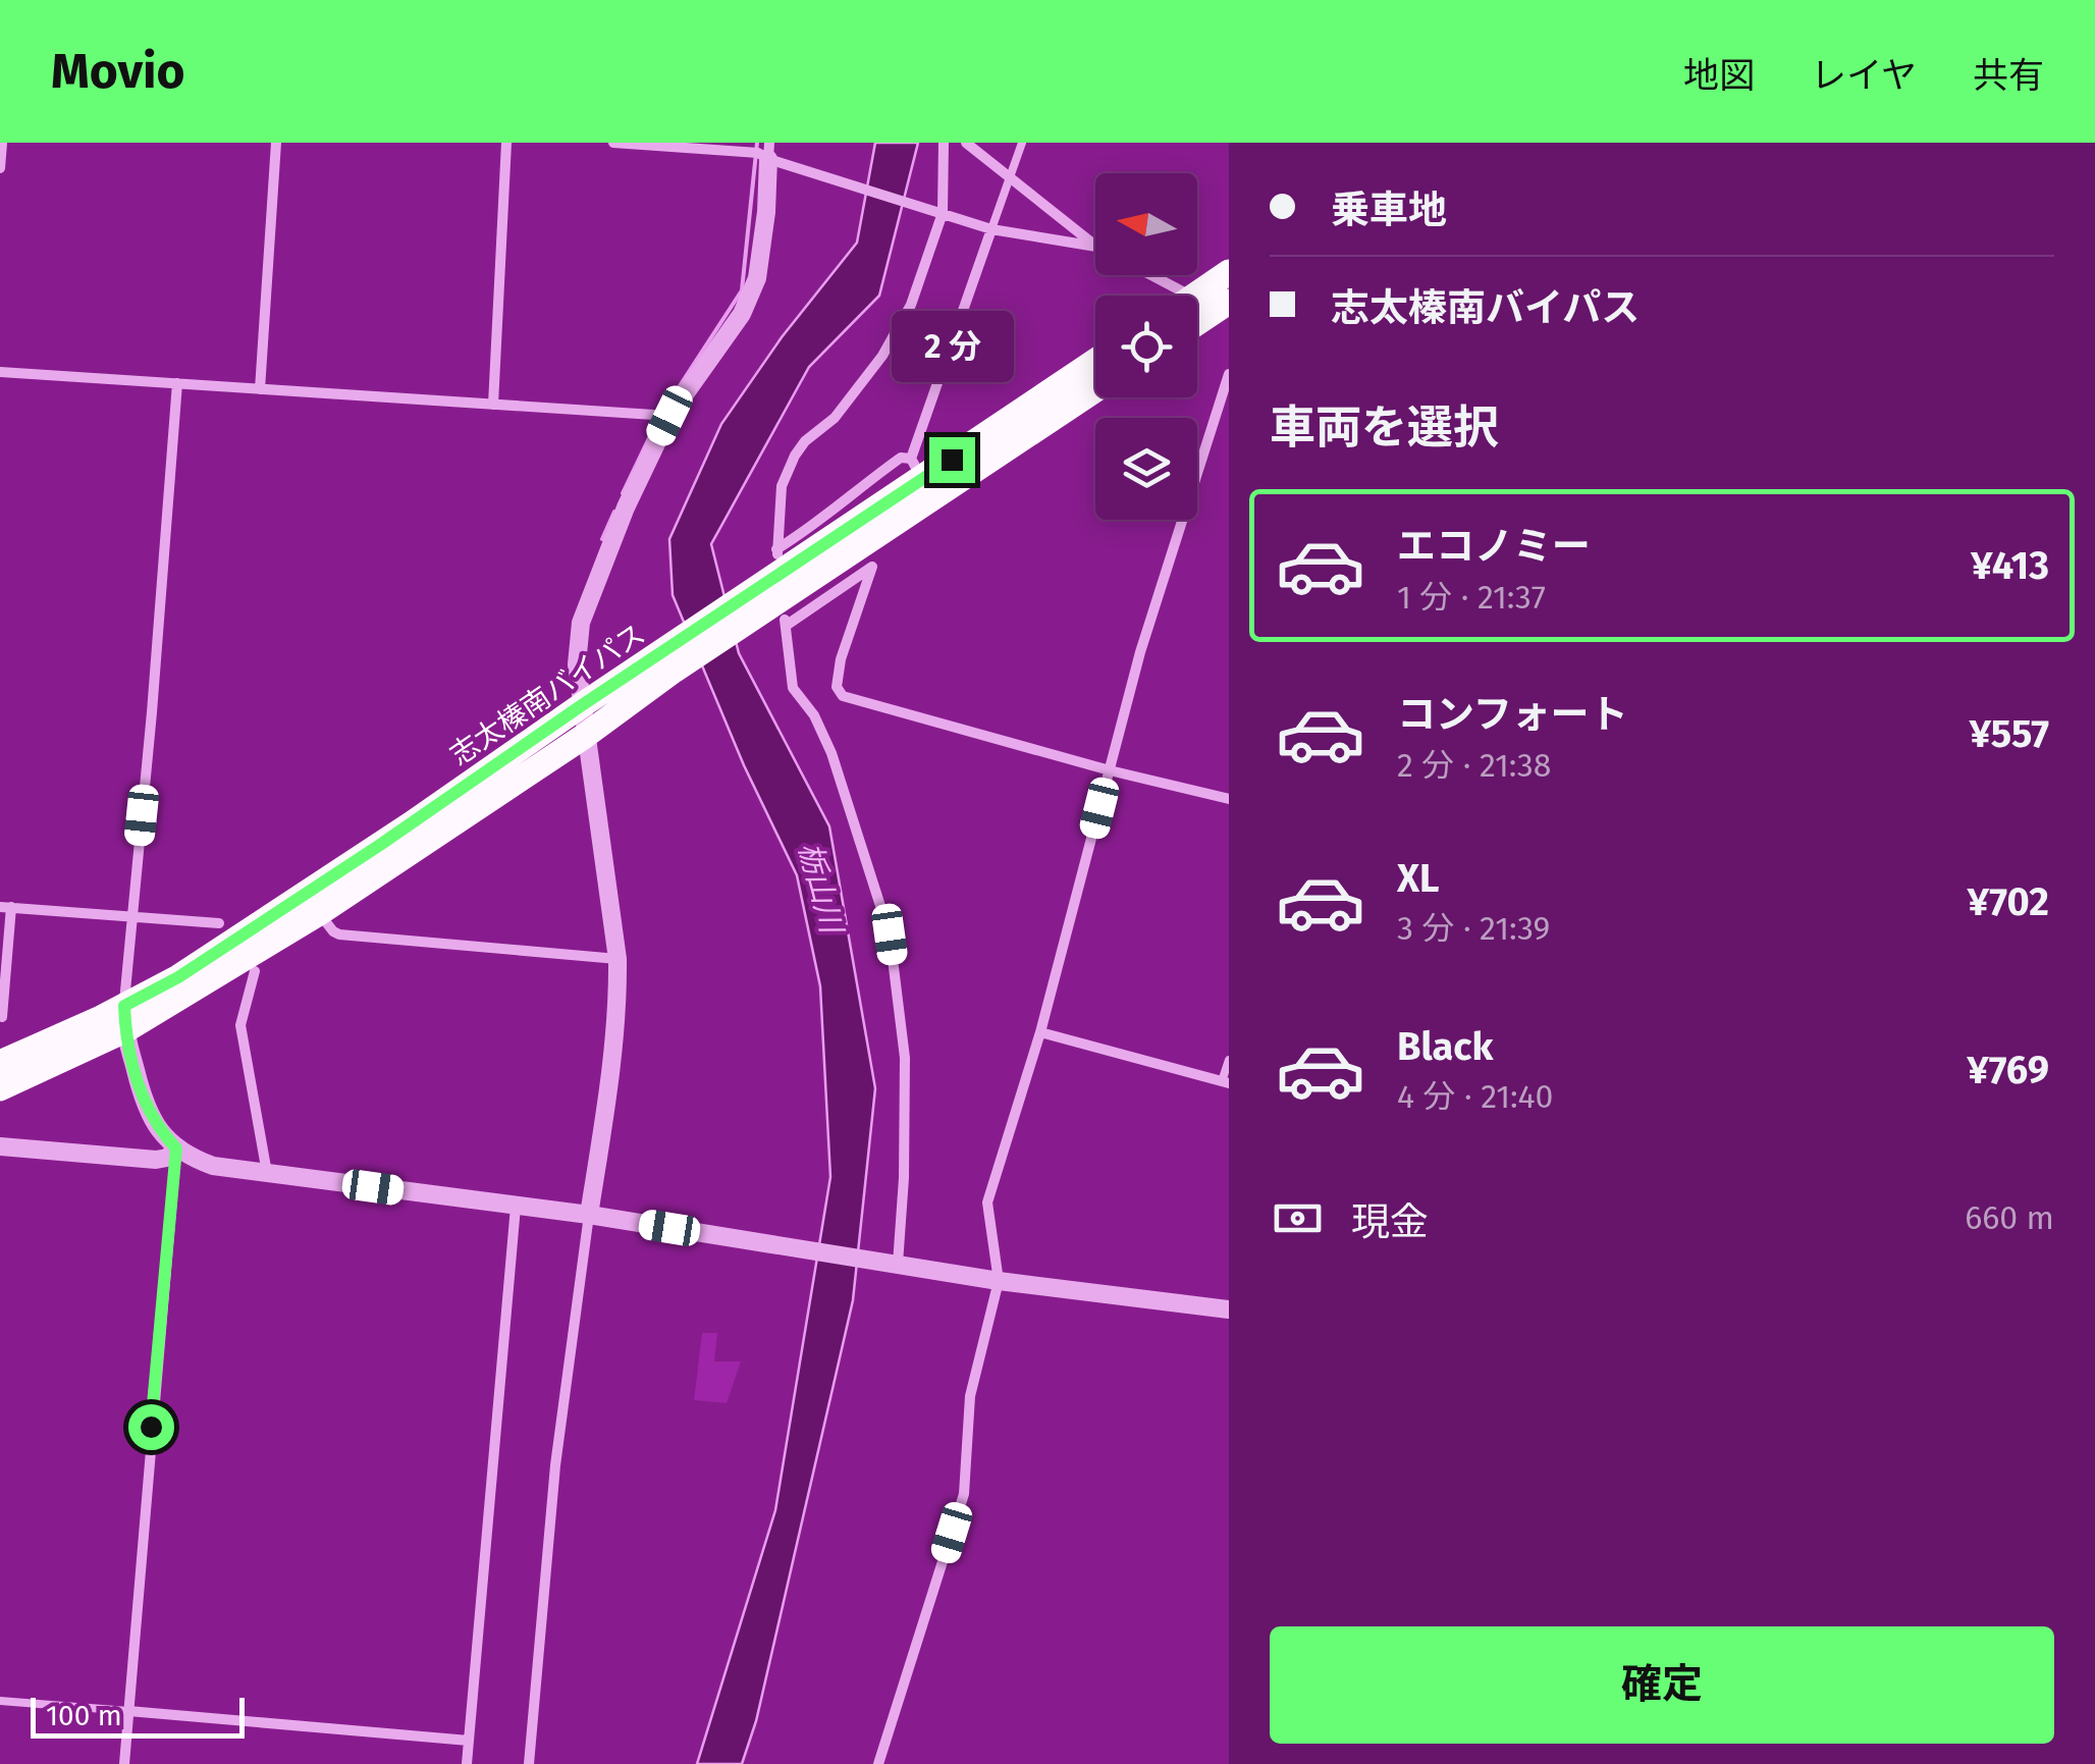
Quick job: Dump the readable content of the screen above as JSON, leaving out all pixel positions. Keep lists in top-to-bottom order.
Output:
{
  "streets": {
    "highway": ["志太榛南バイパス"]
  },
  "water": ["栃山川"],
  "scale_bar": "100 m",
  "north": "left",
  "page": {
    "header": "Movio",
    "nav": ["地図", "レイヤ", "共有"],
    "banner": ["乗車地", "志太榛南バイパス"],
    "bubble": "2 分",
    "heading": "車両を選択",
    "list": [
      {
        "name": "エコノミー",
        "note": "1 分 · 21:37",
        "value": "¥413"
      },
      {
        "name": "コンフォート",
        "note": "2 分 · 21:38",
        "value": "¥557"
      },
      {
        "name": "XL",
        "note": "3 分 · 21:39",
        "value": "¥702"
      },
      {
        "name": "Black",
        "note": "4 分 · 21:40",
        "value": "¥769"
      }
    ],
    "pay": ["現金", "660 m"],
    "buttons": "確定",
    "scale": "100 m"
  }
}
